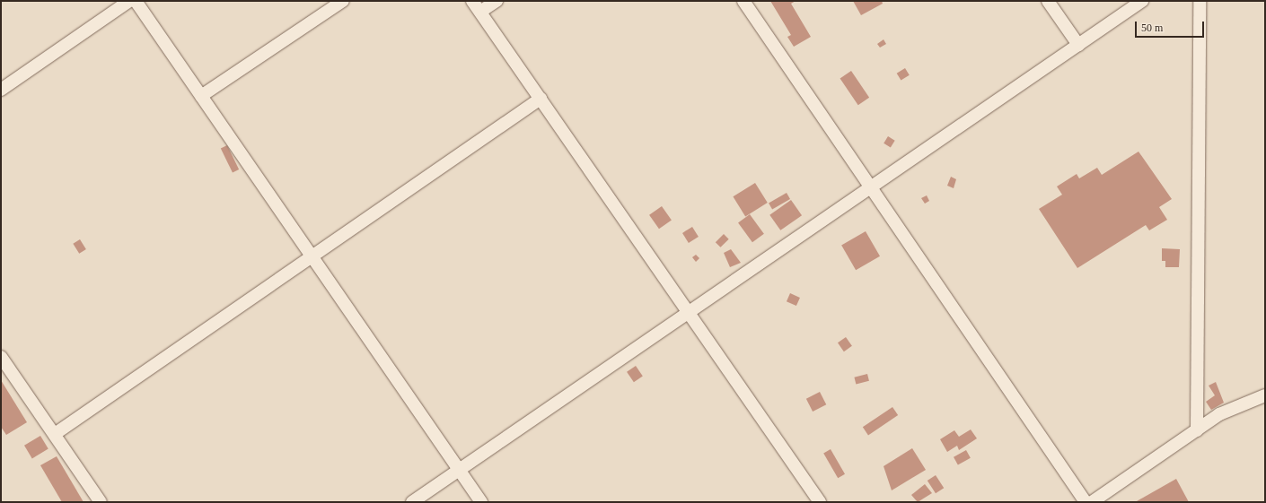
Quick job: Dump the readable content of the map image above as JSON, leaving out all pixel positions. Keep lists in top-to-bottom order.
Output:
{
  "scale_bar": "50 m"
}
